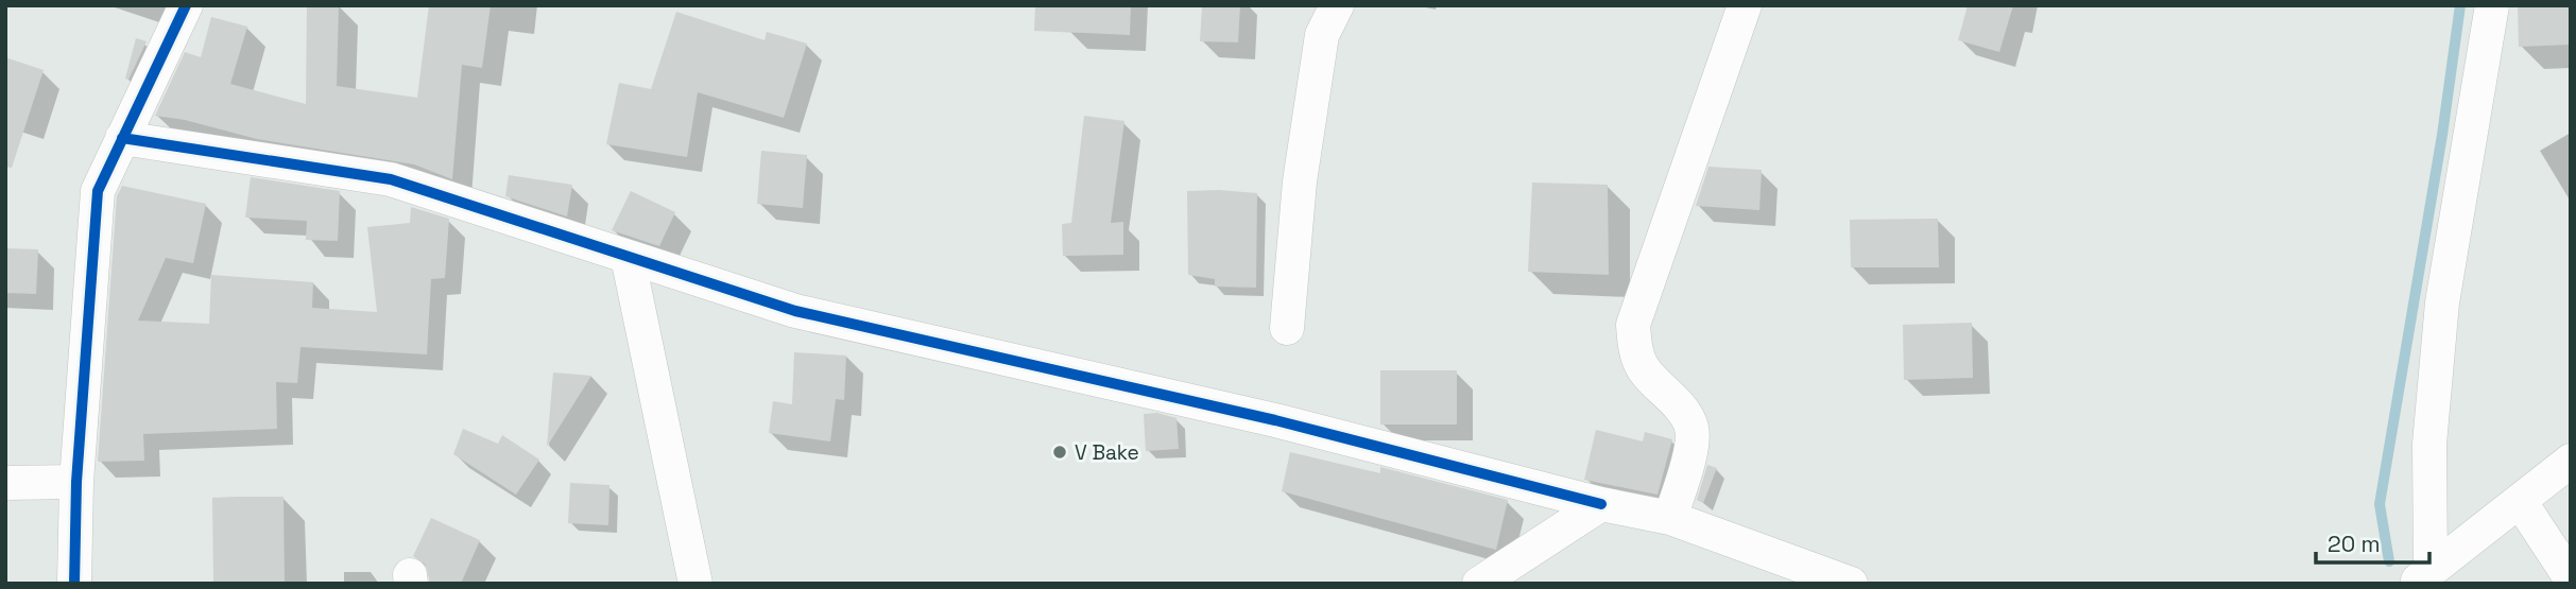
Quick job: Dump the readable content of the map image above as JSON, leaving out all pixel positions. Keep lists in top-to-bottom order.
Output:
{
  "places": ["V Bake"],
  "scale_bar": "20 m"
}
